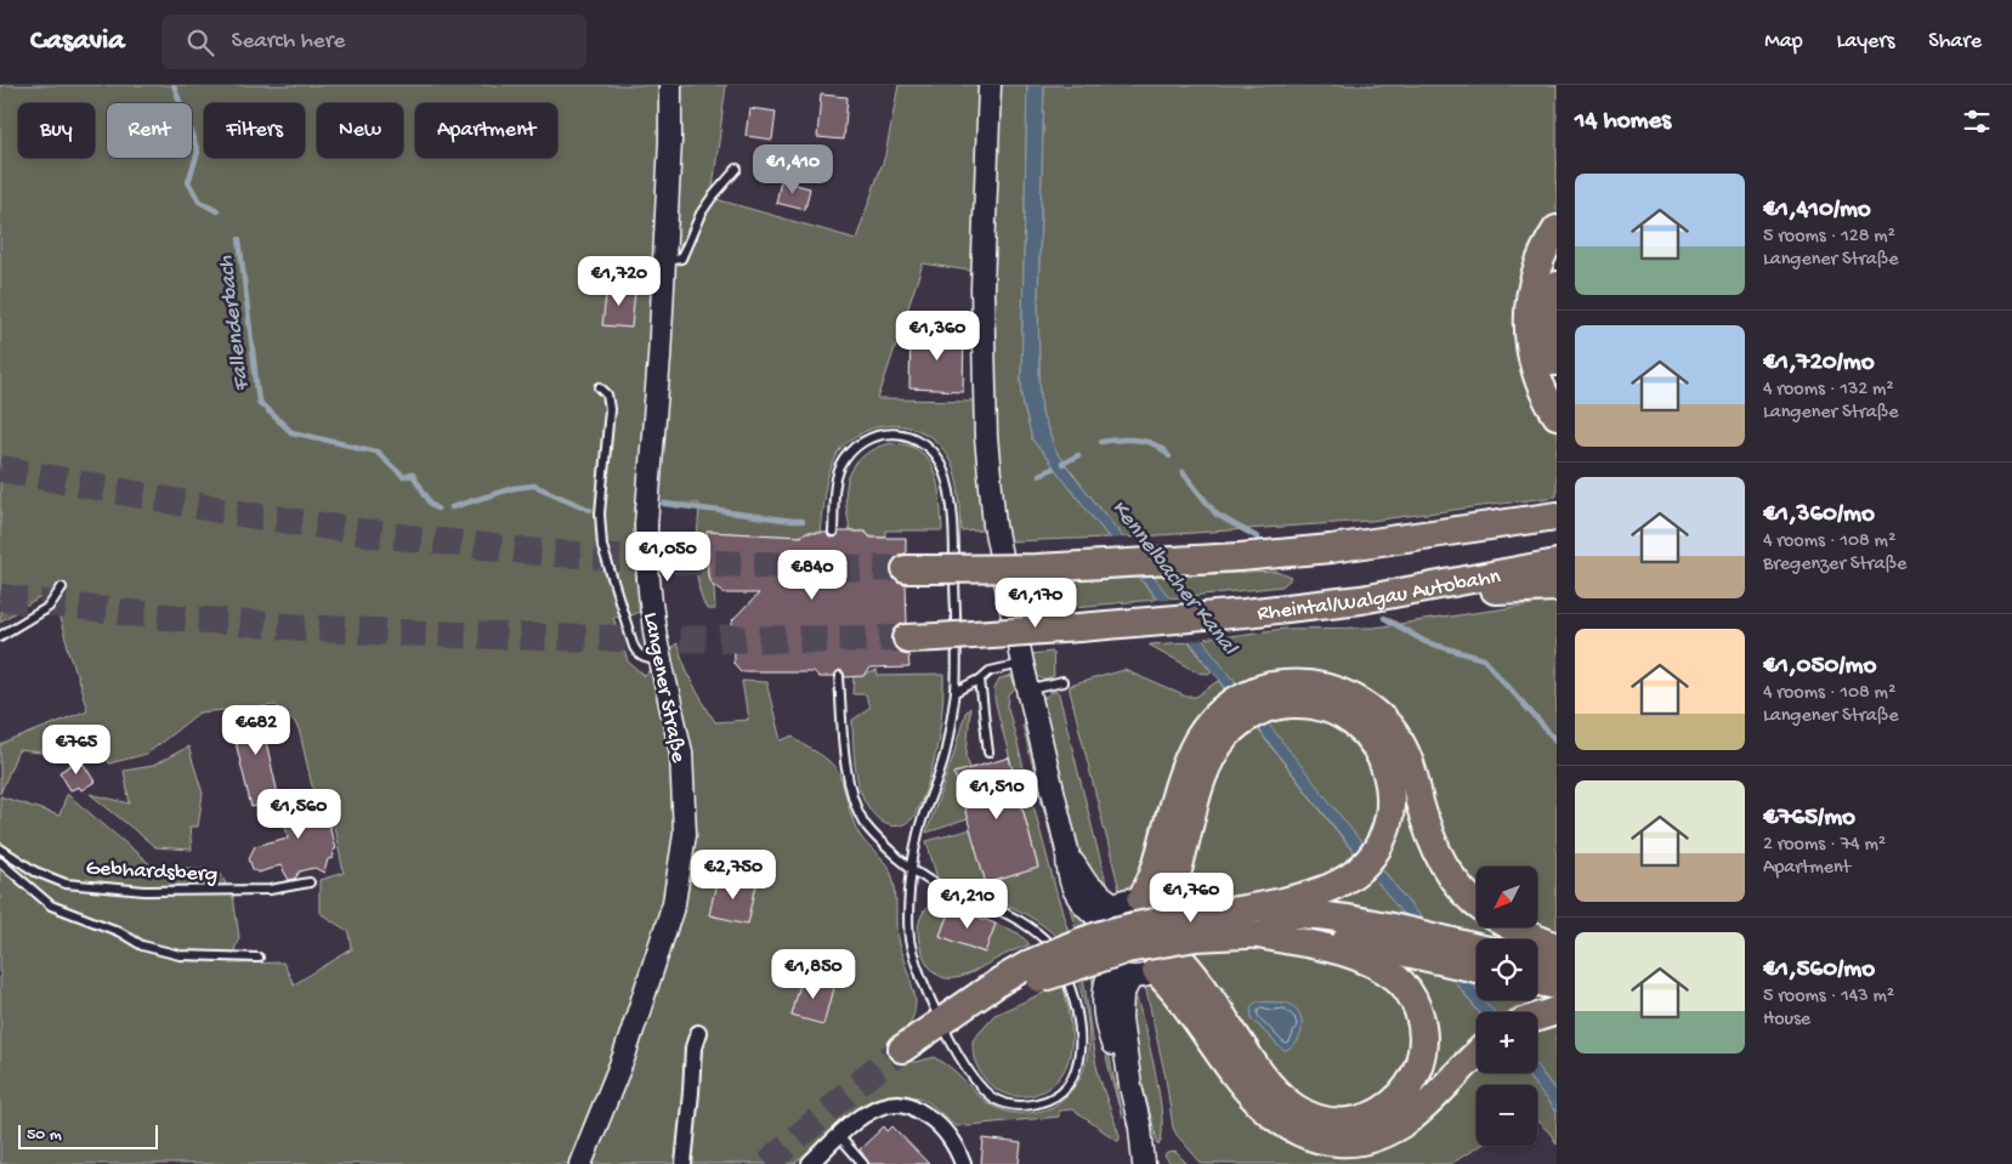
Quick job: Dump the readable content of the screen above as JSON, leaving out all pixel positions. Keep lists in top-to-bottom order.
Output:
{
  "streets": {
    "highway": ["Rheintal/Walgau Autobahn"],
    "main road": ["Langener Straße"],
    "lane": ["Gebhardsberg"]
  },
  "water": ["Fallenderbach", "Kennelbacher Kanal"],
  "scale_bar": "50 m",
  "north": "bottom left",
  "page": {
    "header": "Casavia",
    "search": "Search here",
    "nav": ["Map", "Layers", "Share"],
    "heading": "14 homes",
    "chip": [
      "Buy",
      "Rent",
      "Filters",
      "New",
      "Apartment"
    ],
    "price": [
      "€1,410",
      "€1,720",
      "€1,360",
      "€1,050",
      "€840",
      "€1,170",
      "€682",
      "€765",
      "€1,510",
      "€1,560",
      "€2,750",
      "€1,760",
      "€1,210",
      "€1,850"
    ],
    "list": [
      {
        "name": "€1,410/mo",
        "note": "5 rooms · 128 m² · Langener Straße"
      },
      {
        "name": "€1,720/mo",
        "note": "4 rooms · 132 m² · Langener Straße"
      },
      {
        "name": "€1,360/mo",
        "note": "4 rooms · 108 m² · Bregenzer Straße"
      },
      {
        "name": "€1,050/mo",
        "note": "4 rooms · 108 m² · Langener Straße"
      },
      {
        "name": "€765/mo",
        "note": "2 rooms · 74 m² · Apartment"
      },
      {
        "name": "€1,560/mo",
        "note": "5 rooms · 143 m² · House"
      }
    ],
    "map_buttons": ["+", "−"],
    "scale": "50 m"
  }
}
